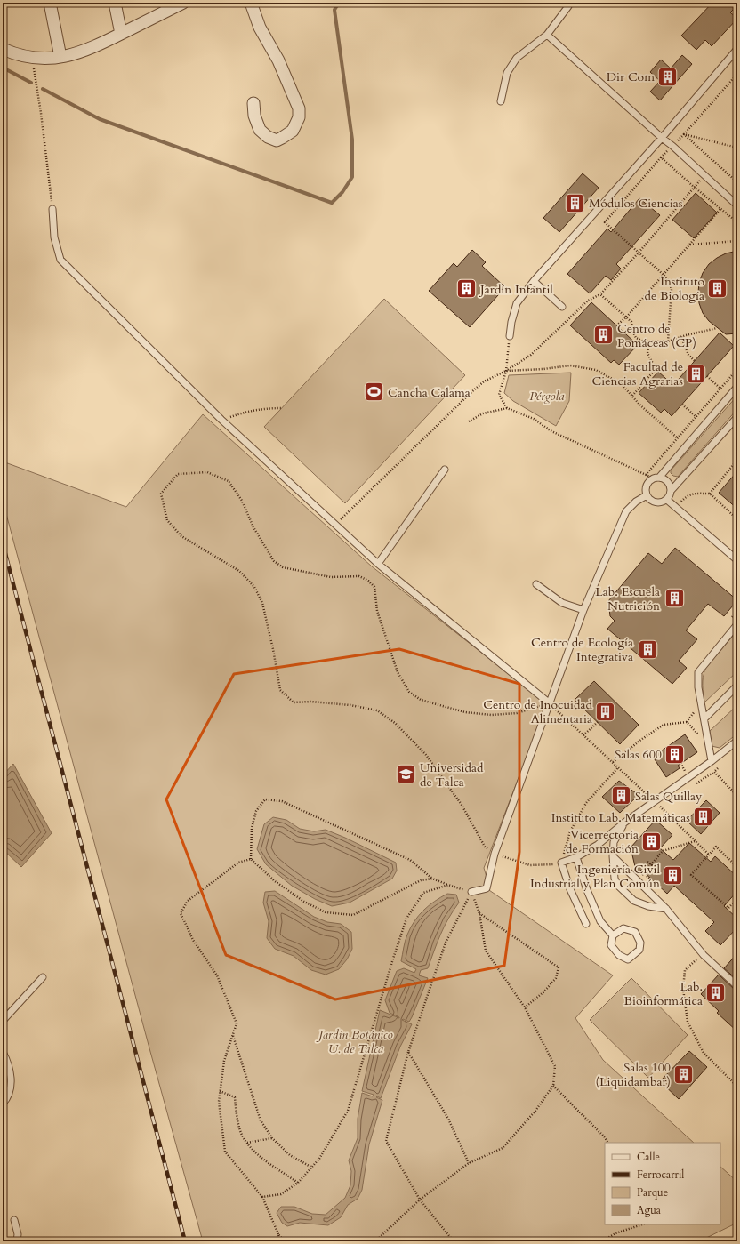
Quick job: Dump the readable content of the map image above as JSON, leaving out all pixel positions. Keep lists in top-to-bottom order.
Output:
{
  "parks": ["Pérgola", "Jardin Botánico U. de Talca"],
  "places": {
    "building": [
      "Dir Com",
      "Módulos Ciencias",
      "Instituto de Biología",
      "Jardín Infantil",
      "Centro de Pomáceas (CP)",
      "Facultad de Ciencias Agrarias",
      "Lab. Escuela Nutrición",
      "Centro de Ecología Integrativa",
      "Centro de Inocuidad Alimentaria",
      "Salas 600",
      "Salas Quillay",
      "Instituto Lab. Matemáticas",
      "Vicerrectoría de Formación",
      "Ingeniería Civil Industrial y Plan Común",
      "Lab. Bioinformática",
      "Salas 100 (Liquidambar)"
    ],
    "sports": ["Cancha Calama"],
    "school or university": ["Universidad de Talca"]
  },
  "legend": [
    "Calle",
    "Ferrocarril",
    "Parque",
    "Agua"
  ]
}
